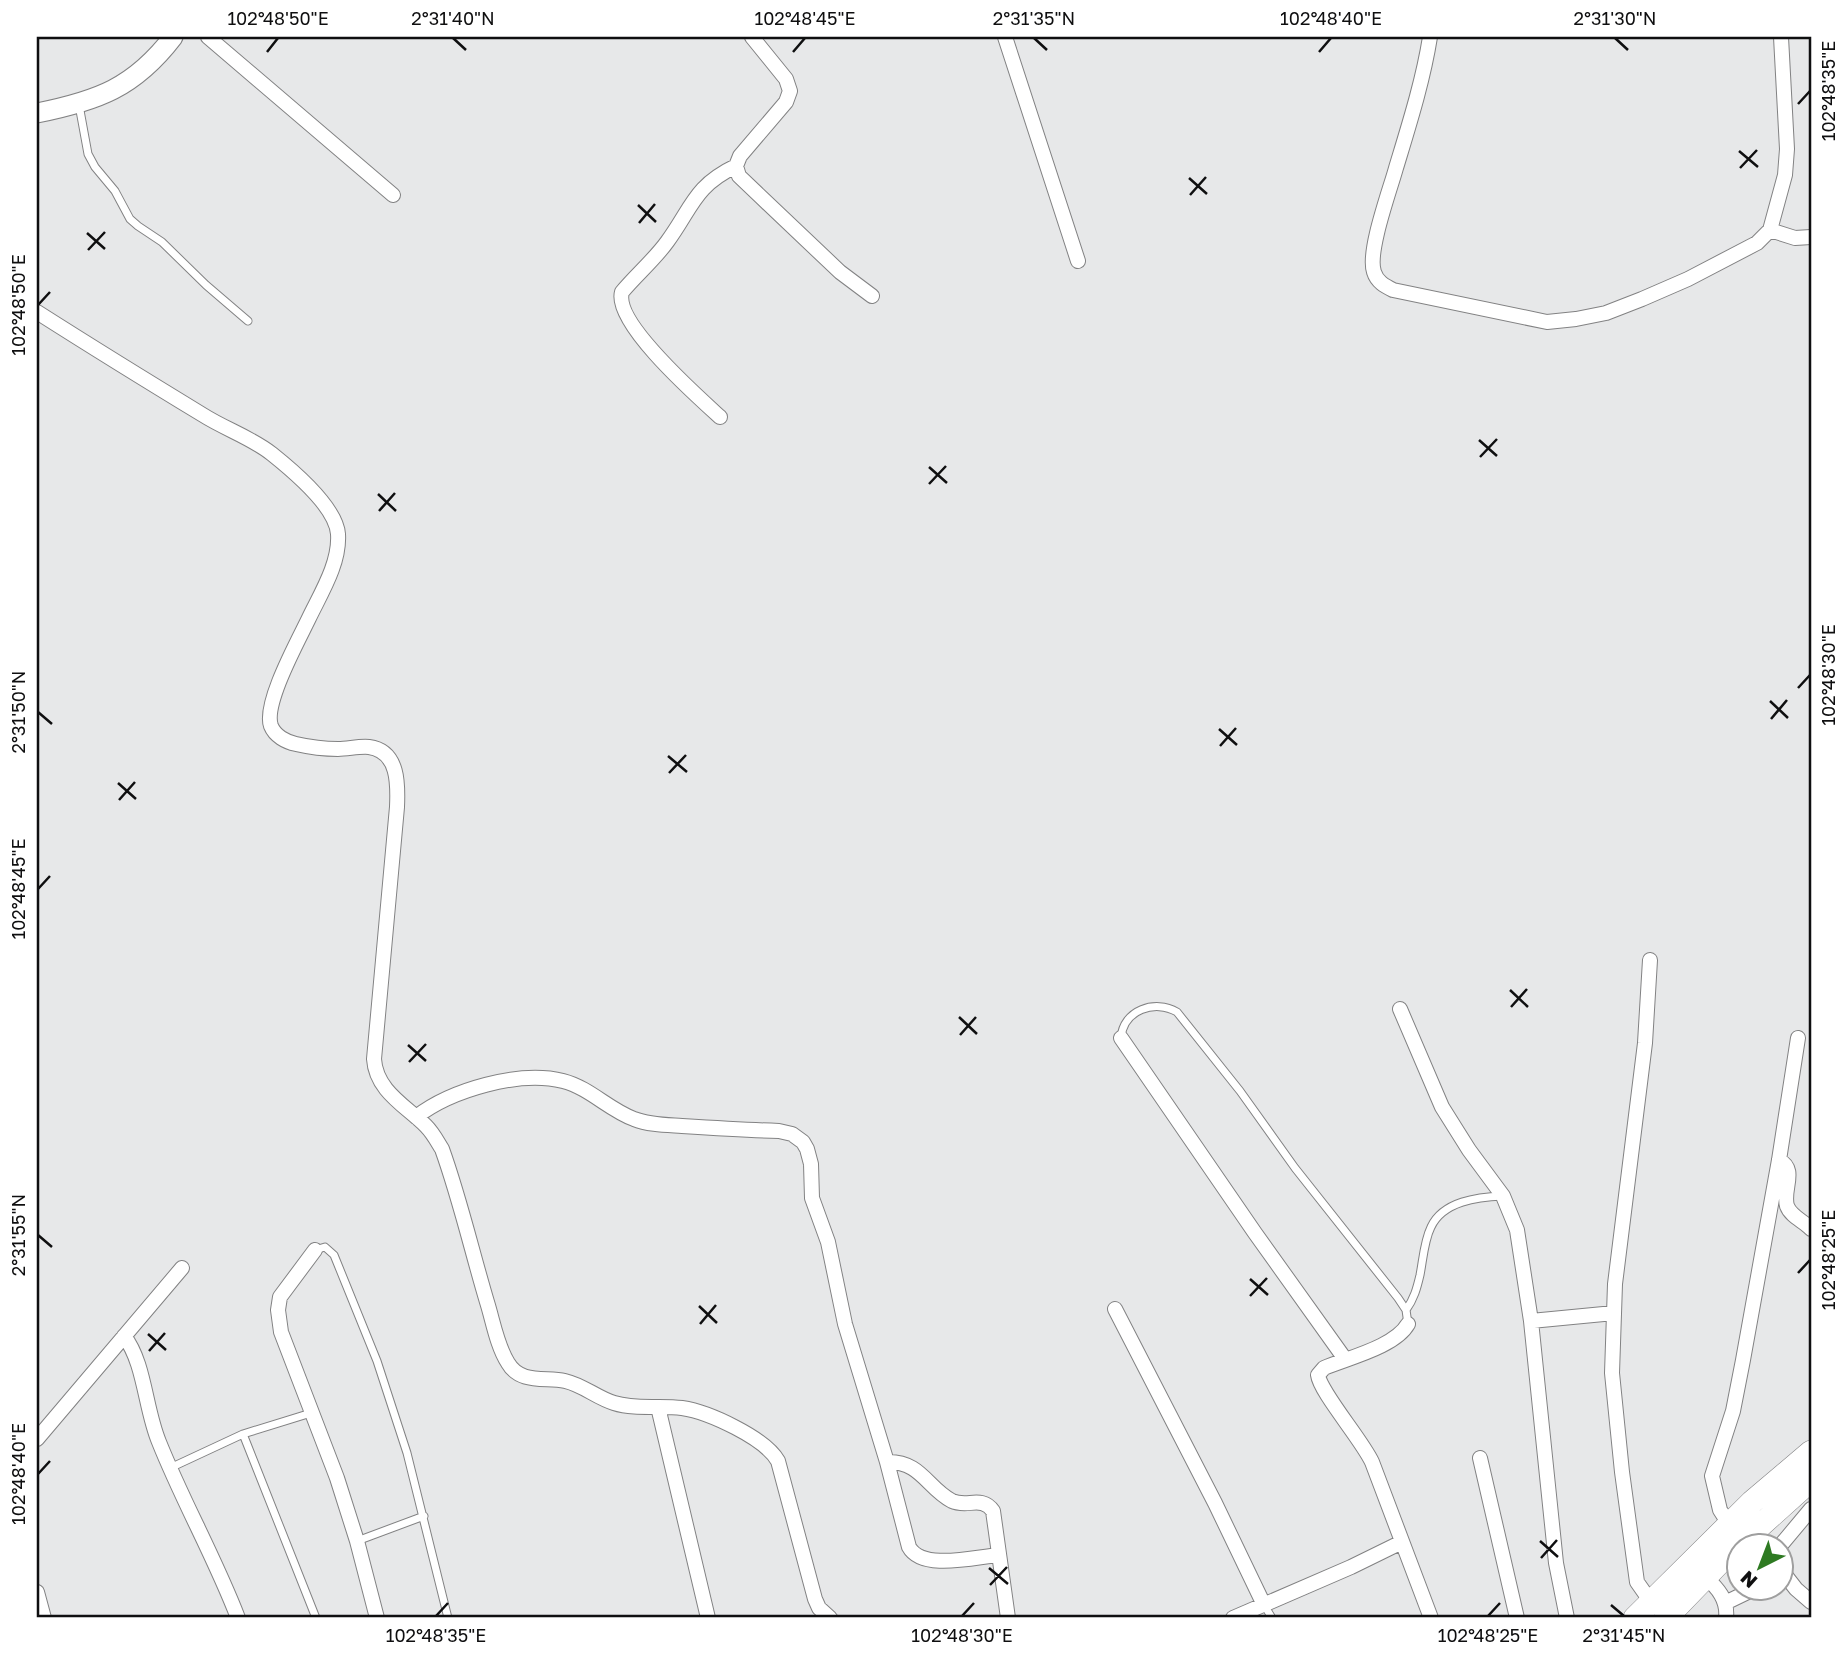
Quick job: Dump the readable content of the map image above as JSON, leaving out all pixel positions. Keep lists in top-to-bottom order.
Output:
{
  "north": "bottom left",
  "coordinates": [
    "102°48'50\"E",
    "2°31'40\"N",
    "102°48'45\"E",
    "2°31'35\"N",
    "102°48'40\"E",
    "2°31'30\"N",
    "102°48'35\"E",
    "102°48'30\"E",
    "2°31'50\"N",
    "2°31'55\"N",
    "102°48'25\"E",
    "2°31'45\"N"
  ]
}
